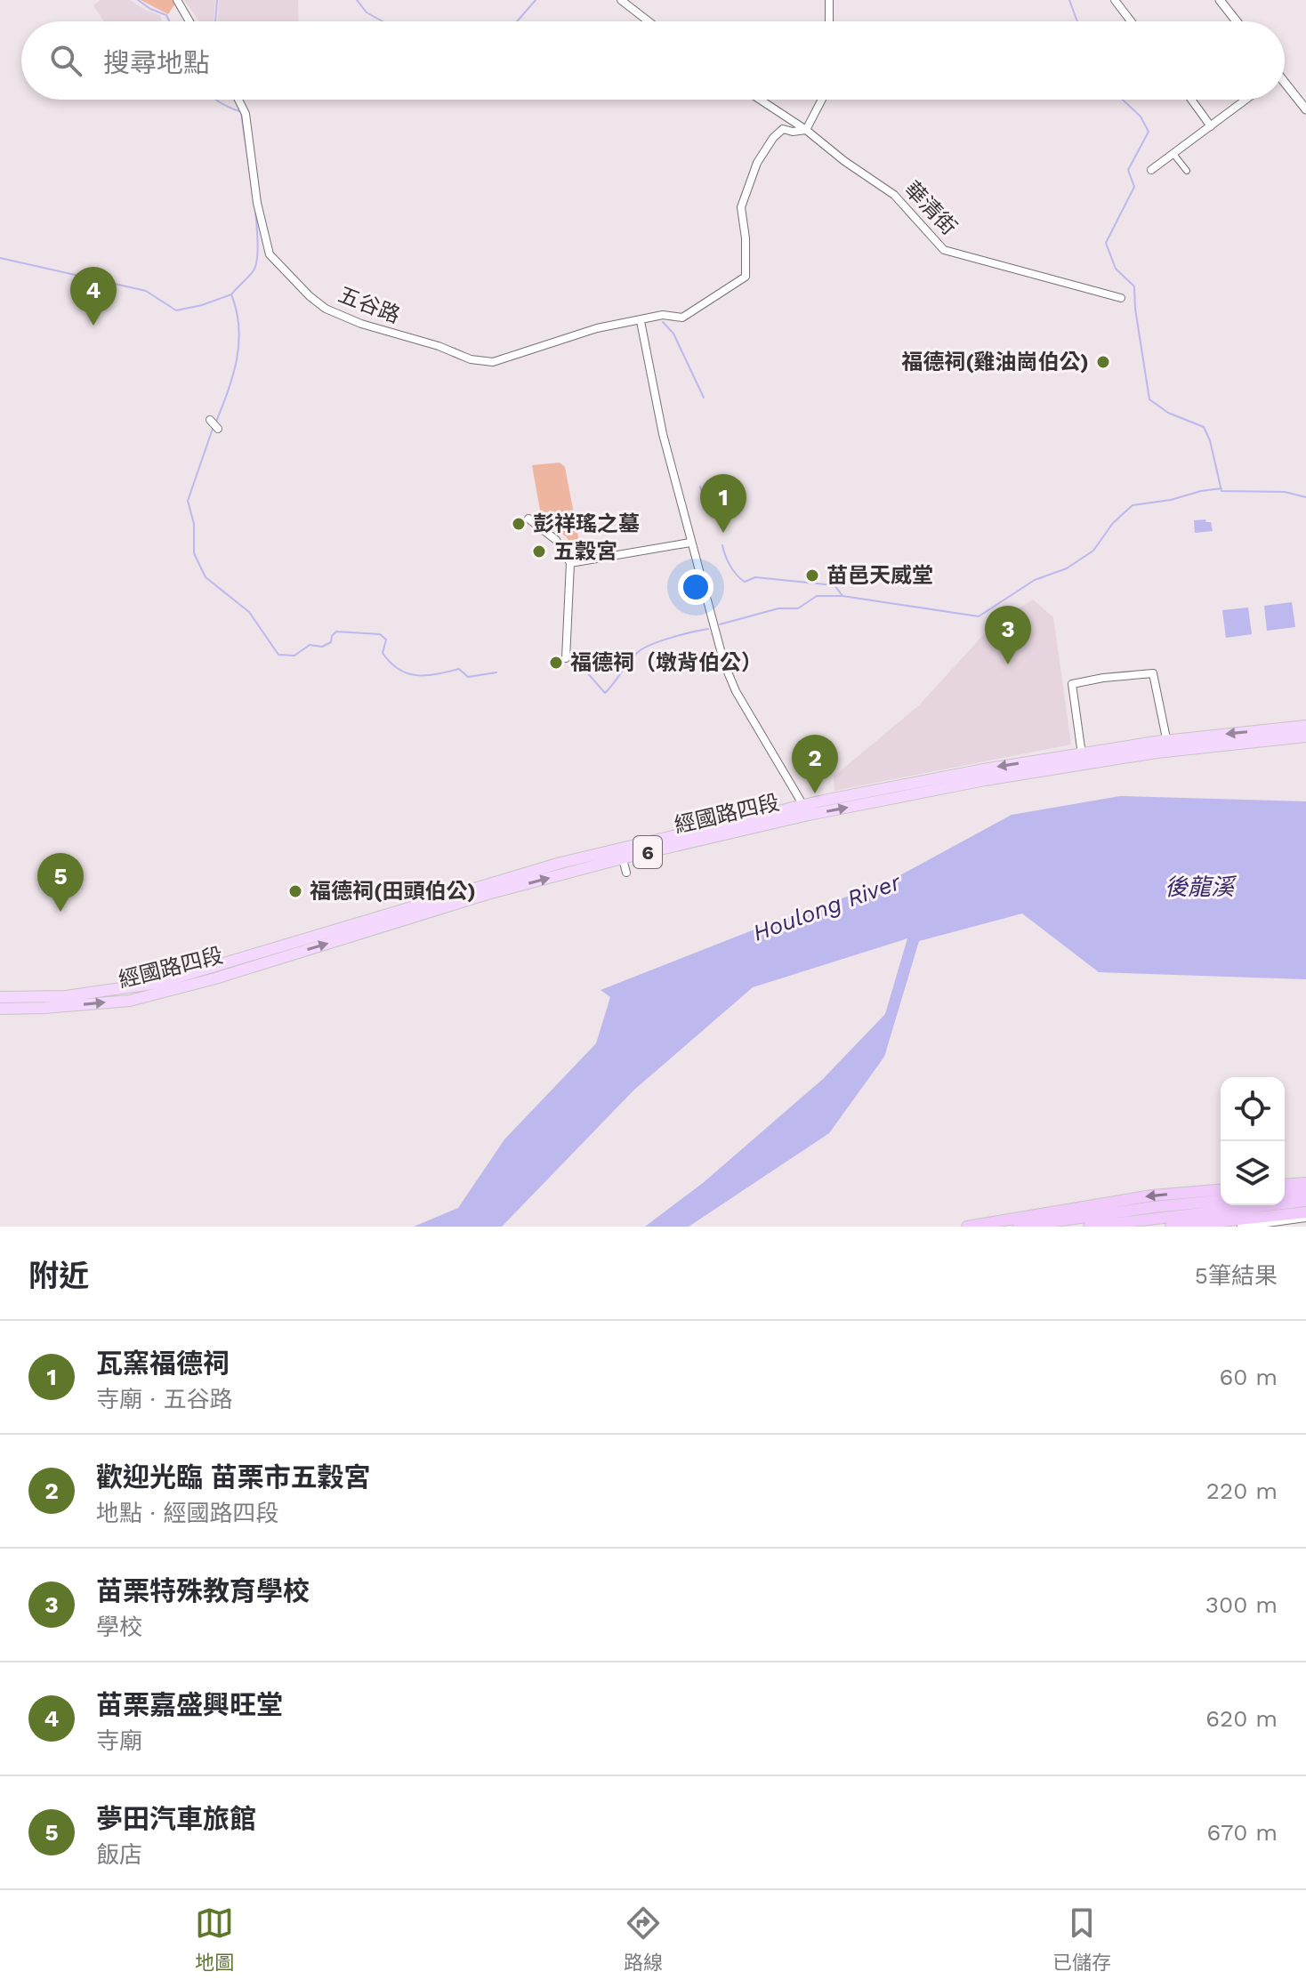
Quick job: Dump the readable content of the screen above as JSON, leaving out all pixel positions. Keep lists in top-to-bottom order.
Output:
{
  "streets": {
    "main road": ["經國路四段", "6"],
    "street": ["華清街", "五谷路"]
  },
  "crossings": [
    ["華清街", "五谷路"]
  ],
  "water": ["後龍溪", "Houlong River"],
  "places": [
    "福德祠(雞油崗伯公)",
    "彭祥瑤之墓",
    "五穀宮",
    "苗邑天威堂",
    "福德祠（墩背伯公）",
    "福德祠(田頭伯公)"
  ],
  "page": {
    "search": "搜尋地點",
    "pins": [
      "4",
      "1",
      "3",
      "2",
      "5"
    ],
    "heading": ["附近", "5筆結果"],
    "list": [
      {
        "mark": "1",
        "name": "瓦窯福德祠",
        "note": "寺廟 · 五谷路",
        "value": "60 m"
      },
      {
        "mark": "2",
        "name": "歡迎光臨 苗栗市五穀宮",
        "note": "地點 · 經國路四段",
        "value": "220 m"
      },
      {
        "mark": "3",
        "name": "苗栗特殊教育學校",
        "note": "學校",
        "value": "300 m"
      },
      {
        "mark": "4",
        "name": "苗栗嘉盛興旺堂",
        "note": "寺廟",
        "value": "620 m"
      },
      {
        "mark": "5",
        "name": "夢田汽車旅館",
        "note": "飯店",
        "value": "670 m"
      }
    ],
    "nav": ["地圖", "路線", "已儲存"]
  }
}
